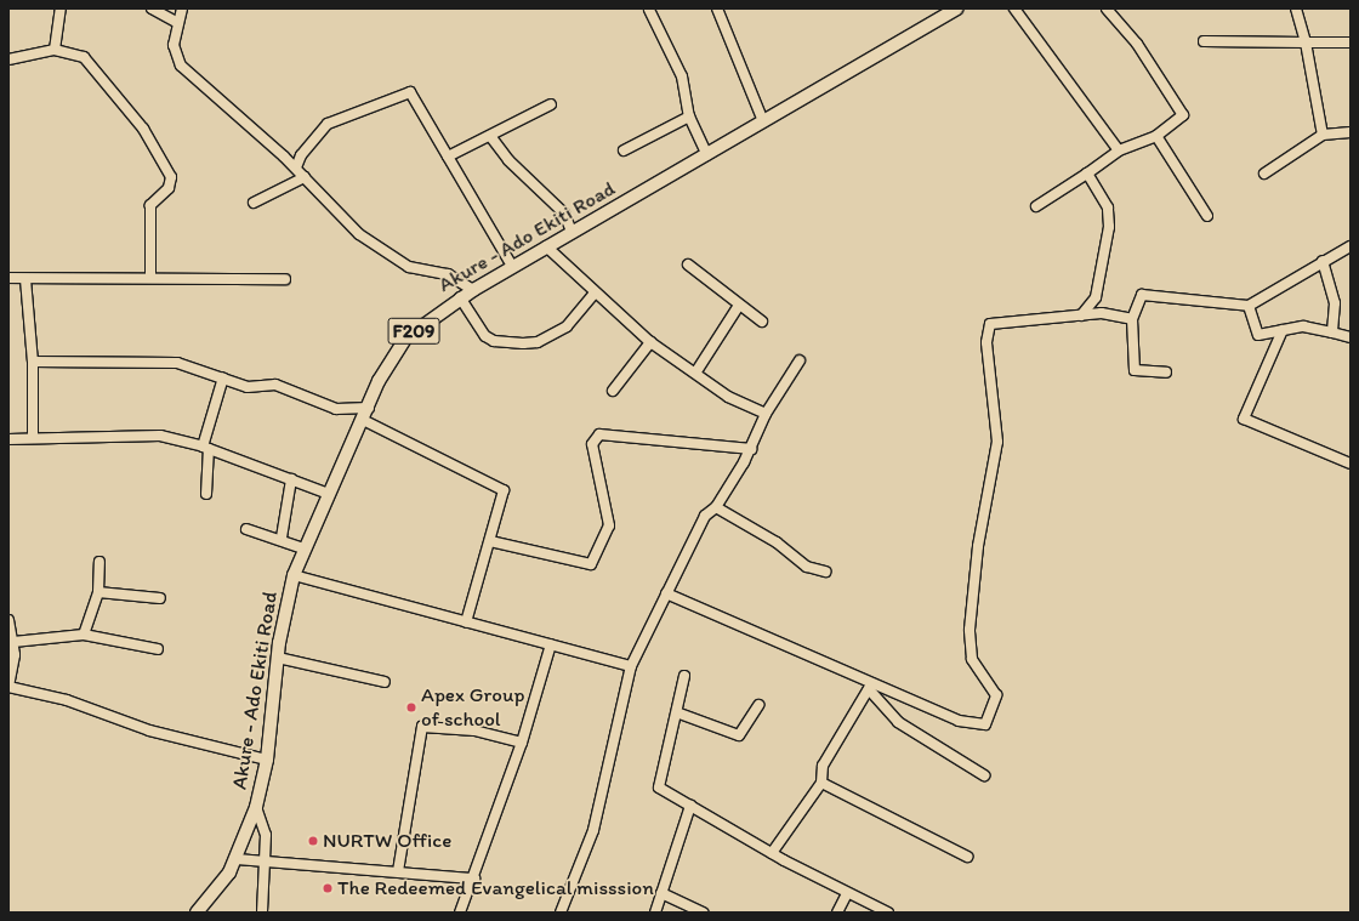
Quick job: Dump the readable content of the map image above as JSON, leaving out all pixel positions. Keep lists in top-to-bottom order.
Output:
{
  "streets": {
    "main road": ["Akure - Ado Ekiti Road", "F209"]
  },
  "places": ["Apex Group of school", "NURTW Office", "The Redeemed Evangelical misssion"]
}
